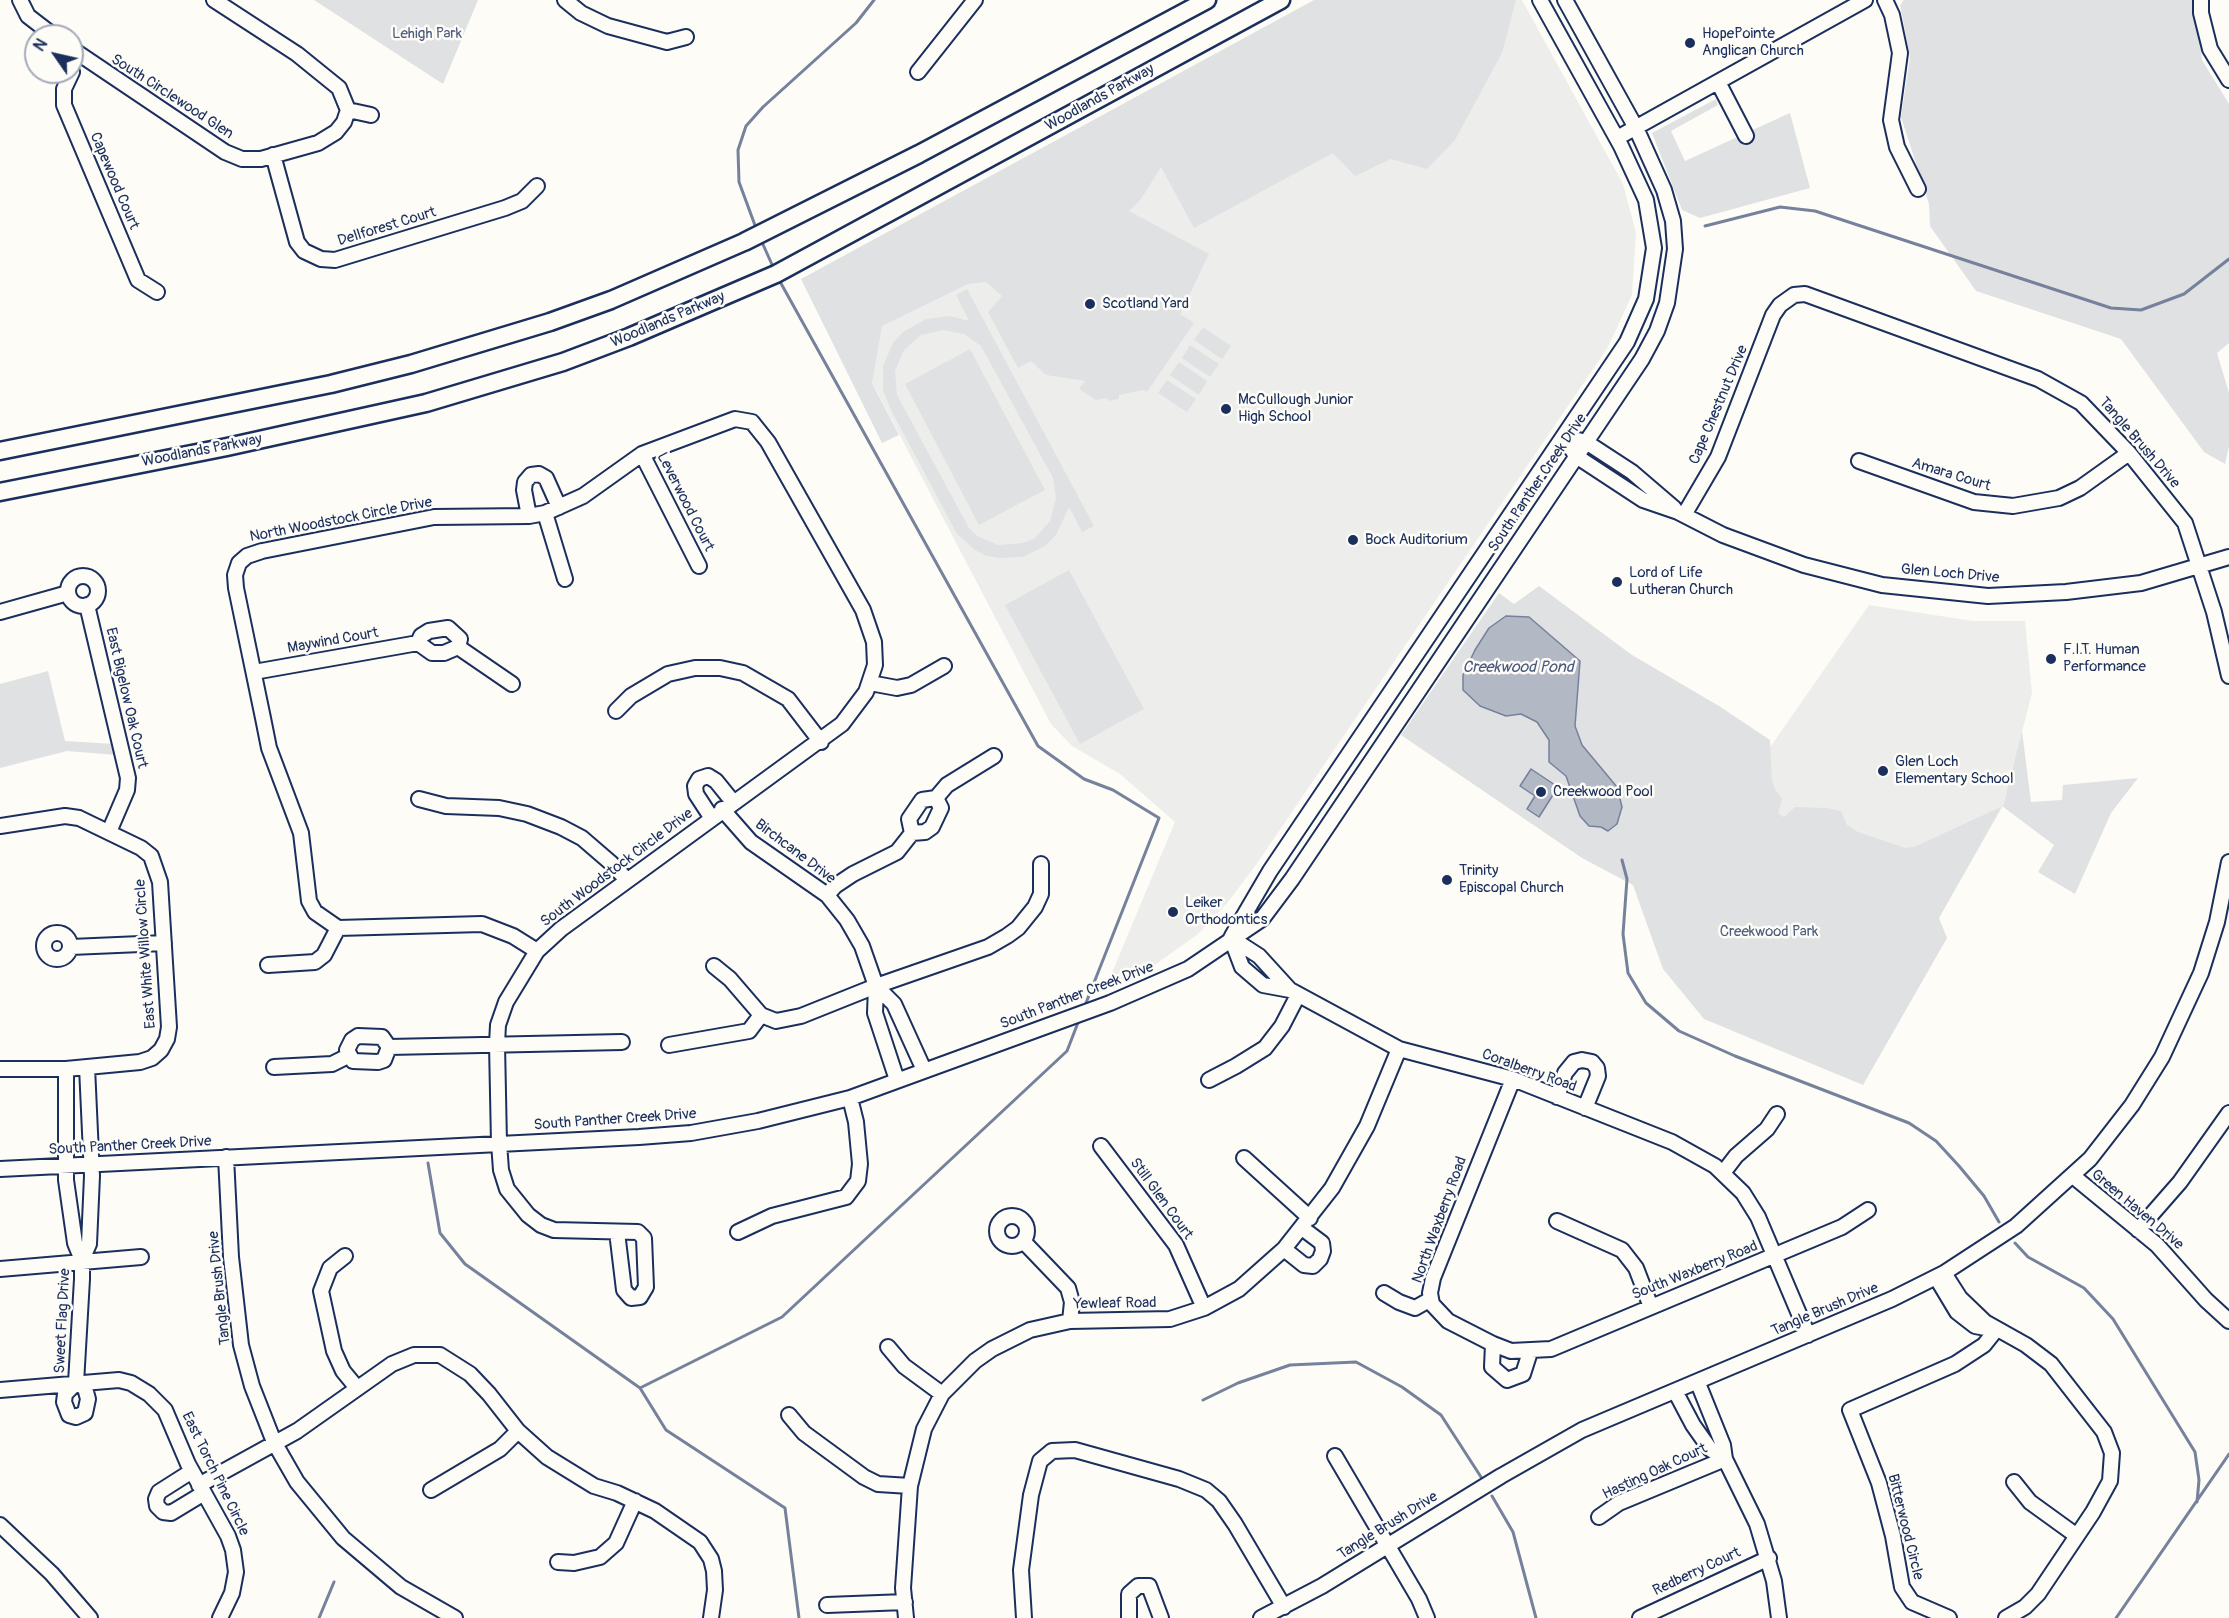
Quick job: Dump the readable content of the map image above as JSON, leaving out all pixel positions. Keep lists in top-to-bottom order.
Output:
{
  "streets": {
    "main road": ["Woodlands Parkway"],
    "street": [
      "South Circlewood Glen",
      "Capewood Court",
      "Dellforest Court",
      "Cape Chestnut Drive",
      "Tangle Brush Drive",
      "Amara Court",
      "South Panther Creek Drive",
      "Leverwood Court",
      "North Woodstock Circle Drive",
      "Glen Loch Drive",
      "Maywind Court",
      "East Bigelow Oak Court",
      "Birchcane Drive",
      "South Woodstock Circle Drive",
      "East White Willow Circle",
      "Coralberry Road",
      "Still Glen Court",
      "Green Haven Drive",
      "North Waxberry Road",
      "South Waxberry Road",
      "Yewleaf Road",
      "Sweet Flag Drive",
      "Hasting Oak Court",
      "East Torch Pine Circle",
      "Bitterwood Circle",
      "Redberry Court"
    ]
  },
  "crossings": [
    ["South Circlewood Glen", "Dellforest Court"],
    ["Cape Chestnut Drive", "Tangle Brush Drive"],
    ["Cape Chestnut Drive", "Glen Loch Drive"],
    ["Tangle Brush Drive", "Amara Court"],
    ["Tangle Brush Drive", "South Panther Creek Drive"],
    ["Tangle Brush Drive", "Glen Loch Drive"],
    ["Tangle Brush Drive", "Coralberry Road"],
    ["Tangle Brush Drive", "Green Haven Drive"],
    ["South Panther Creek Drive", "Glen Loch Drive"],
    ["South Panther Creek Drive", "Birchcane Drive"],
    ["South Panther Creek Drive", "South Woodstock Circle Drive"],
    ["South Panther Creek Drive", "Coralberry Road"],
    ["South Panther Creek Drive", "Sweet Flag Drive"],
    ["Leverwood Court", "North Woodstock Circle Drive"],
    ["North Woodstock Circle Drive", "Maywind Court"],
    ["North Woodstock Circle Drive", "South Woodstock Circle Drive"],
    ["East Bigelow Oak Court", "East White Willow Circle"],
    ["Birchcane Drive", "South Woodstock Circle Drive"],
    ["East White Willow Circle", "Sweet Flag Drive"],
    ["Coralberry Road", "North Waxberry Road"],
    ["Coralberry Road", "South Waxberry Road"],
    ["Coralberry Road", "Yewleaf Road"],
    ["Still Glen Court", "Yewleaf Road"],
    ["North Waxberry Road", "South Waxberry Road"],
    ["Sweet Flag Drive", "East Torch Pine Circle"]
  ],
  "water": ["Creekwood Pond"],
  "parks": ["Lehigh Park", "Creekwood Park"],
  "places": [
    "HopePointe Anglican Church",
    "Scotland Yard",
    "McCullough Junior High School",
    "Bock Auditorium",
    "Lord of Life Lutheran Church",
    "F.I.T. Human Performance",
    "Glen Loch Elementary School",
    "Creekwood Pool",
    "Trinity Episcopal Church",
    "Leiker Orthodontics"
  ],
  "north": "top left"
}
